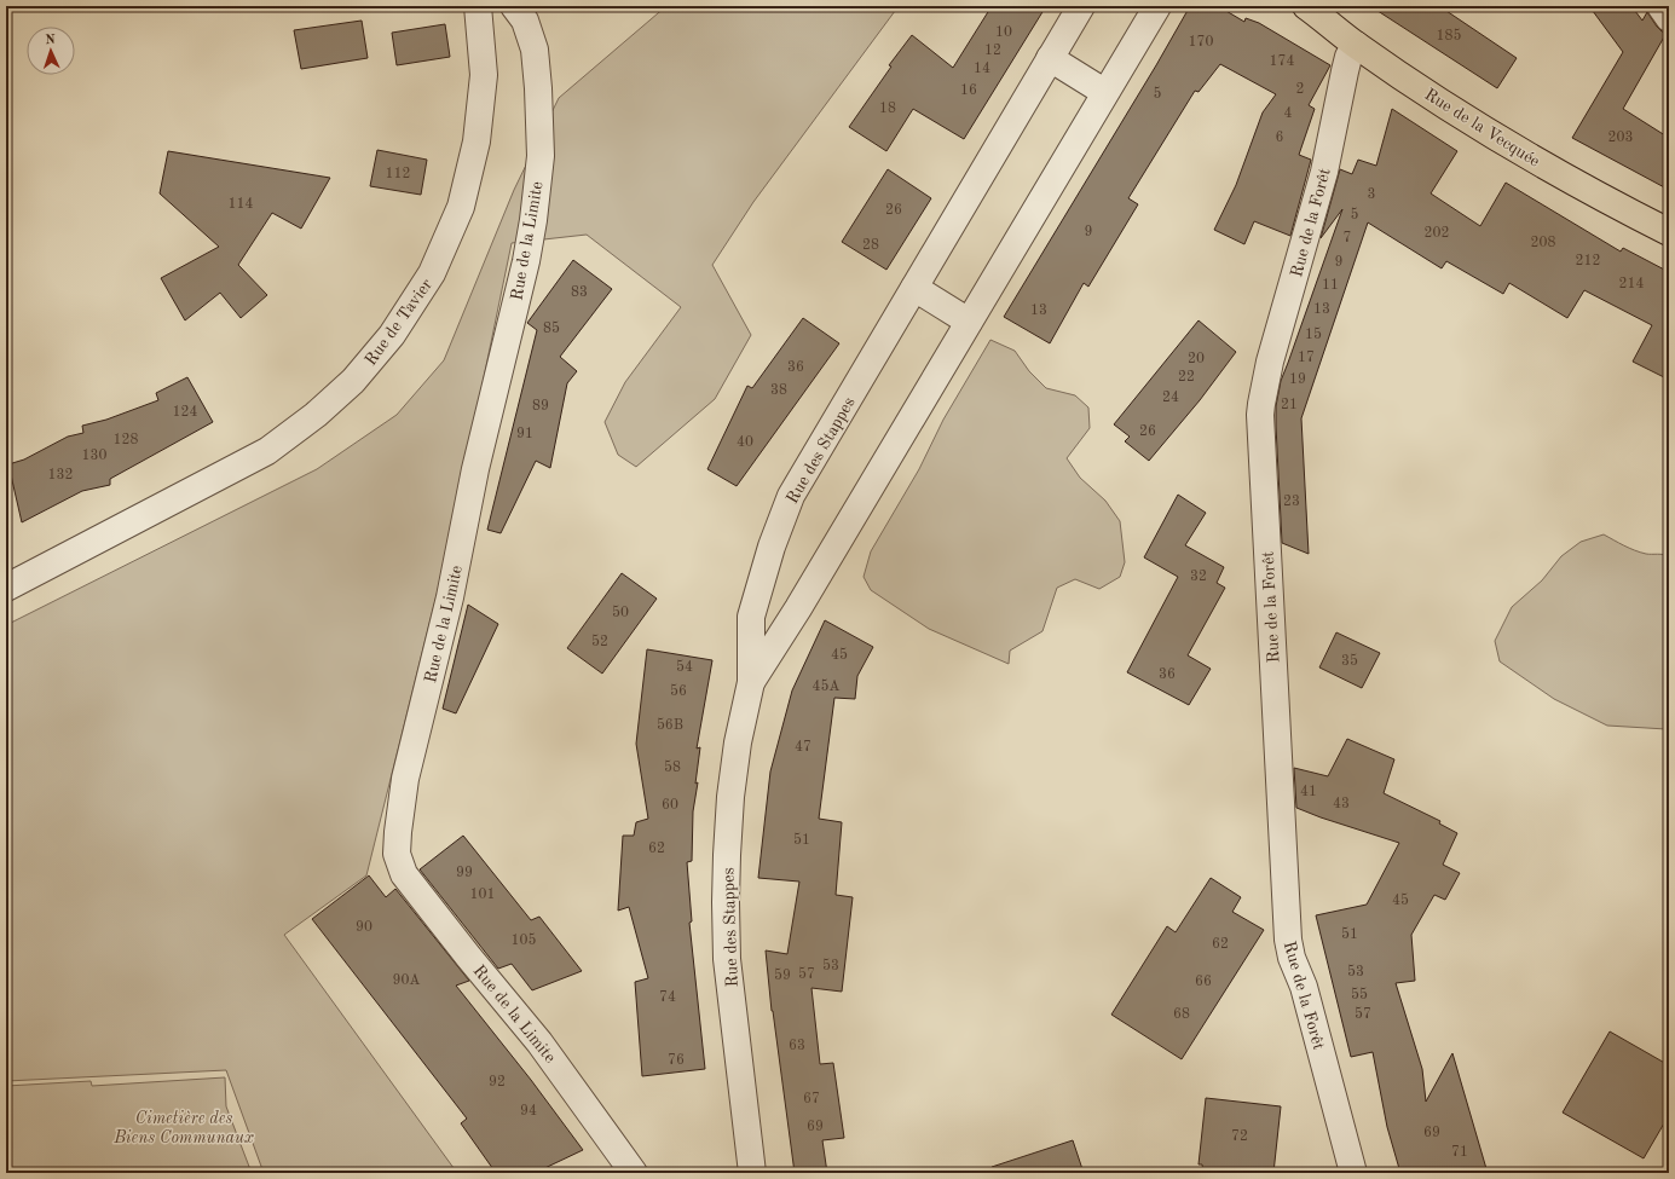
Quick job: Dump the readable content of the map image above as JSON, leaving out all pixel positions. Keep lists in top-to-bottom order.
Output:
{
  "streets": {
    "main road": ["Rue de la Vecquée"],
    "street": [
      "Rue de la Forêt",
      "Rue de la Limite",
      "Rue de Tavier",
      "Rue des Stappes"
    ]
  },
  "crossings": [
    ["Rue de la Vecquée", "Rue de la Forêt"]
  ],
  "parks": ["Cimetière des Biens Communaux"],
  "house_numbers": [
    "10",
    "185",
    "170",
    "12",
    "174",
    "14",
    "2",
    "16",
    "5",
    "18",
    "4",
    "6",
    "203",
    "112",
    "3",
    "114",
    "26",
    "5",
    "9",
    "202",
    "7",
    "208",
    "28",
    "212",
    "9",
    "214",
    "11",
    "83",
    "13",
    "13",
    "85",
    "15",
    "17",
    "20",
    "36",
    "22",
    "19",
    "38",
    "24",
    "21",
    "89",
    "124",
    "26",
    "91",
    "128",
    "40",
    "130",
    "132",
    "23",
    "32",
    "50",
    "52",
    "45",
    "35",
    "54",
    "36",
    "45A",
    "56",
    "56B",
    "47",
    "58",
    "41",
    "43",
    "60",
    "51",
    "62",
    "99",
    "101",
    "45",
    "90",
    "51",
    "105",
    "62",
    "53",
    "53",
    "57",
    "59",
    "90A",
    "66",
    "55",
    "74",
    "68",
    "57",
    "63",
    "76",
    "92",
    "67",
    "94",
    "69",
    "69",
    "72",
    "71"
  ],
  "north": "top"
}
